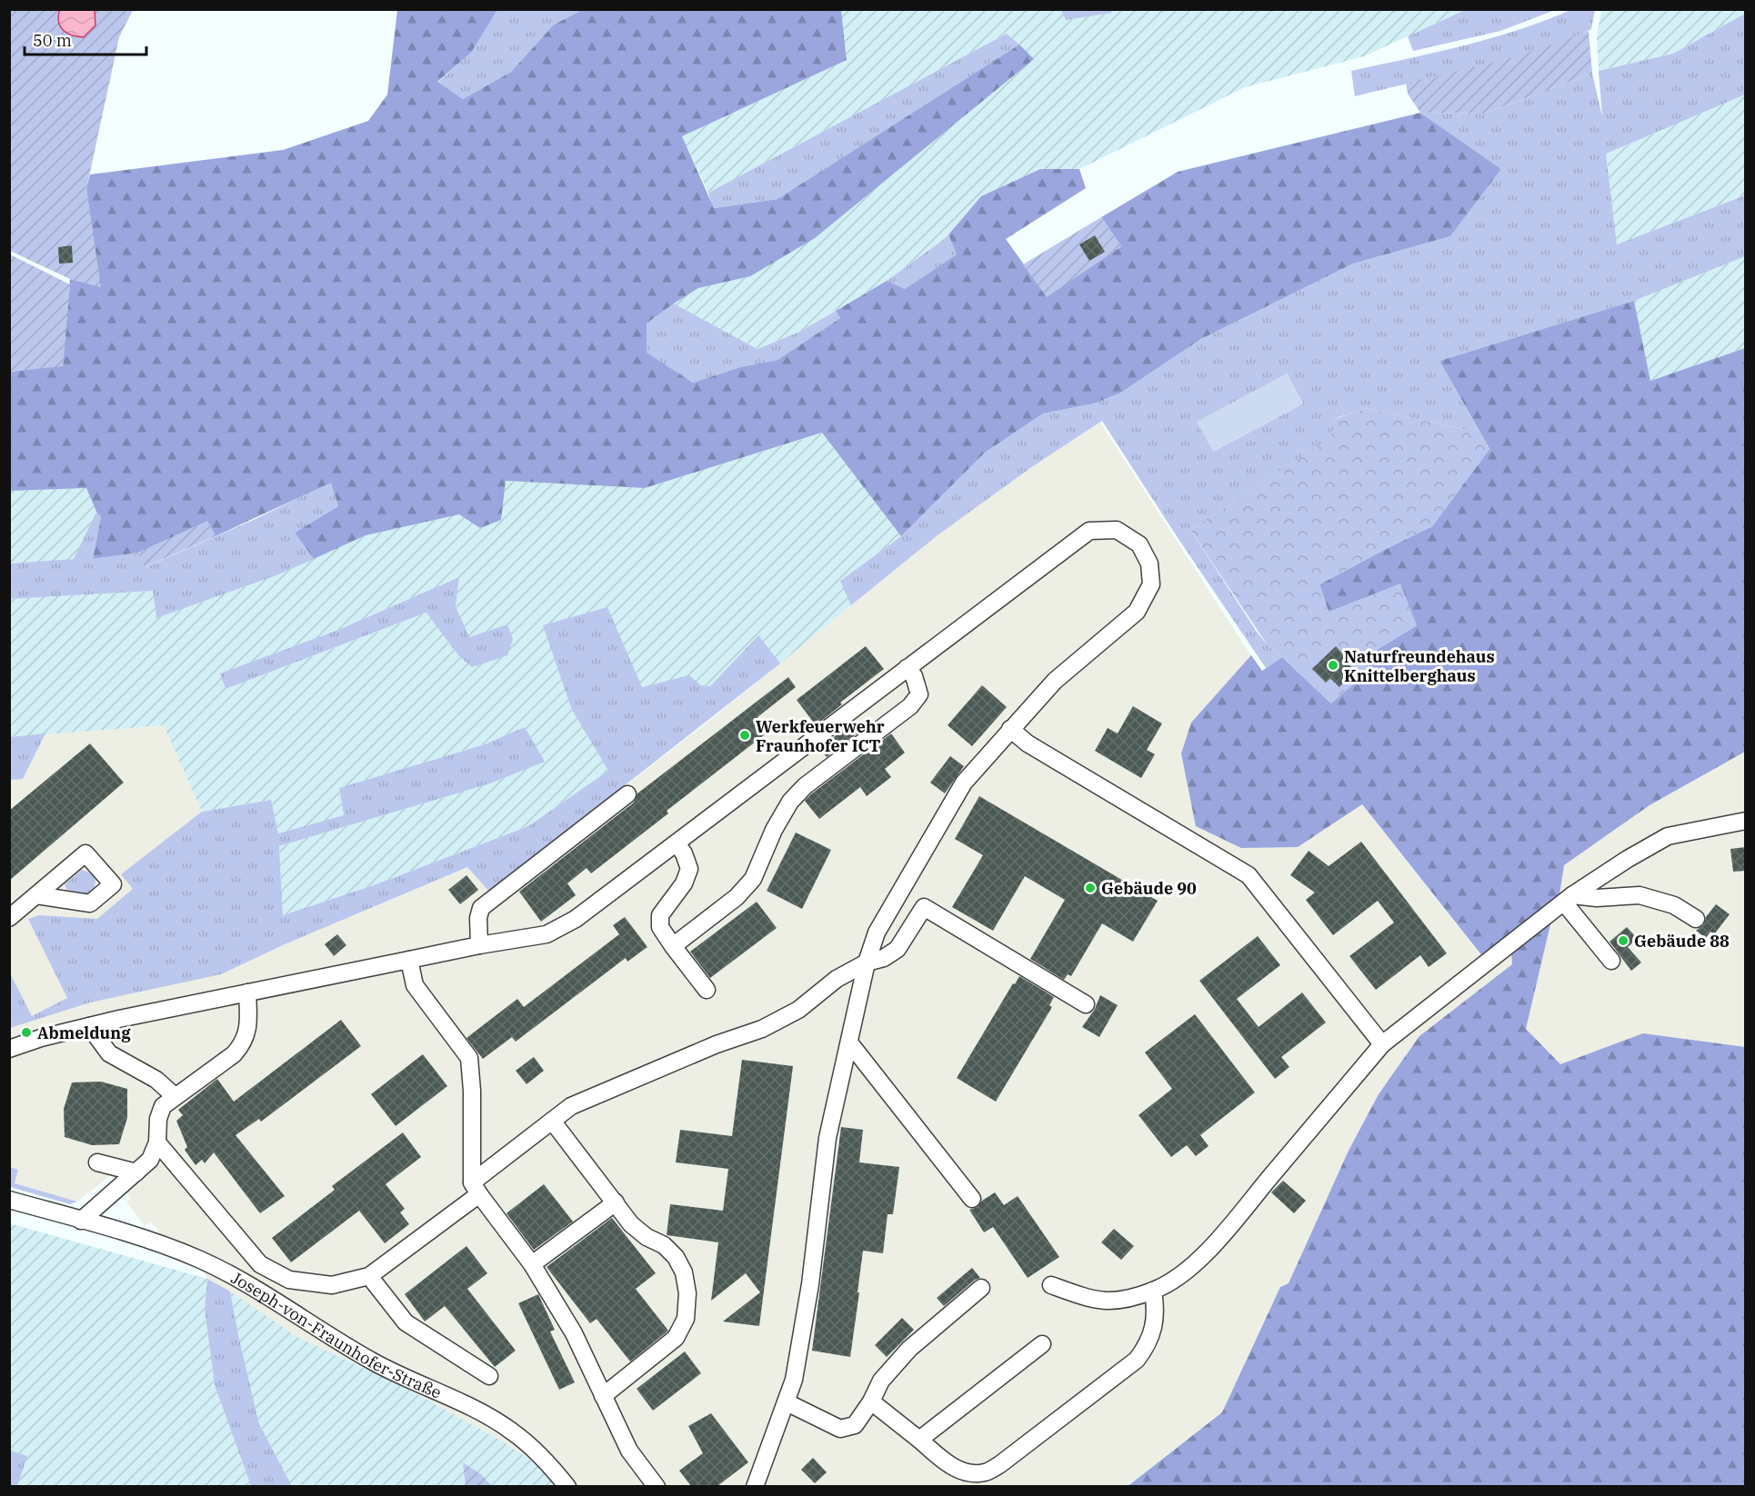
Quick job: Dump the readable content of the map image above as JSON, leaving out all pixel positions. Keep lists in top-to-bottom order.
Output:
{
  "streets": {
    "street": ["Joseph-von-Fraunhofer-Straße"]
  },
  "places": [
    "Naturfreundehaus Knittelberghaus",
    "Werkfeuerwehr Fraunhofer ICT",
    "Gebäude 90",
    "Gebäude 88",
    "Abmeldung"
  ],
  "scale_bar": "50 m"
}
